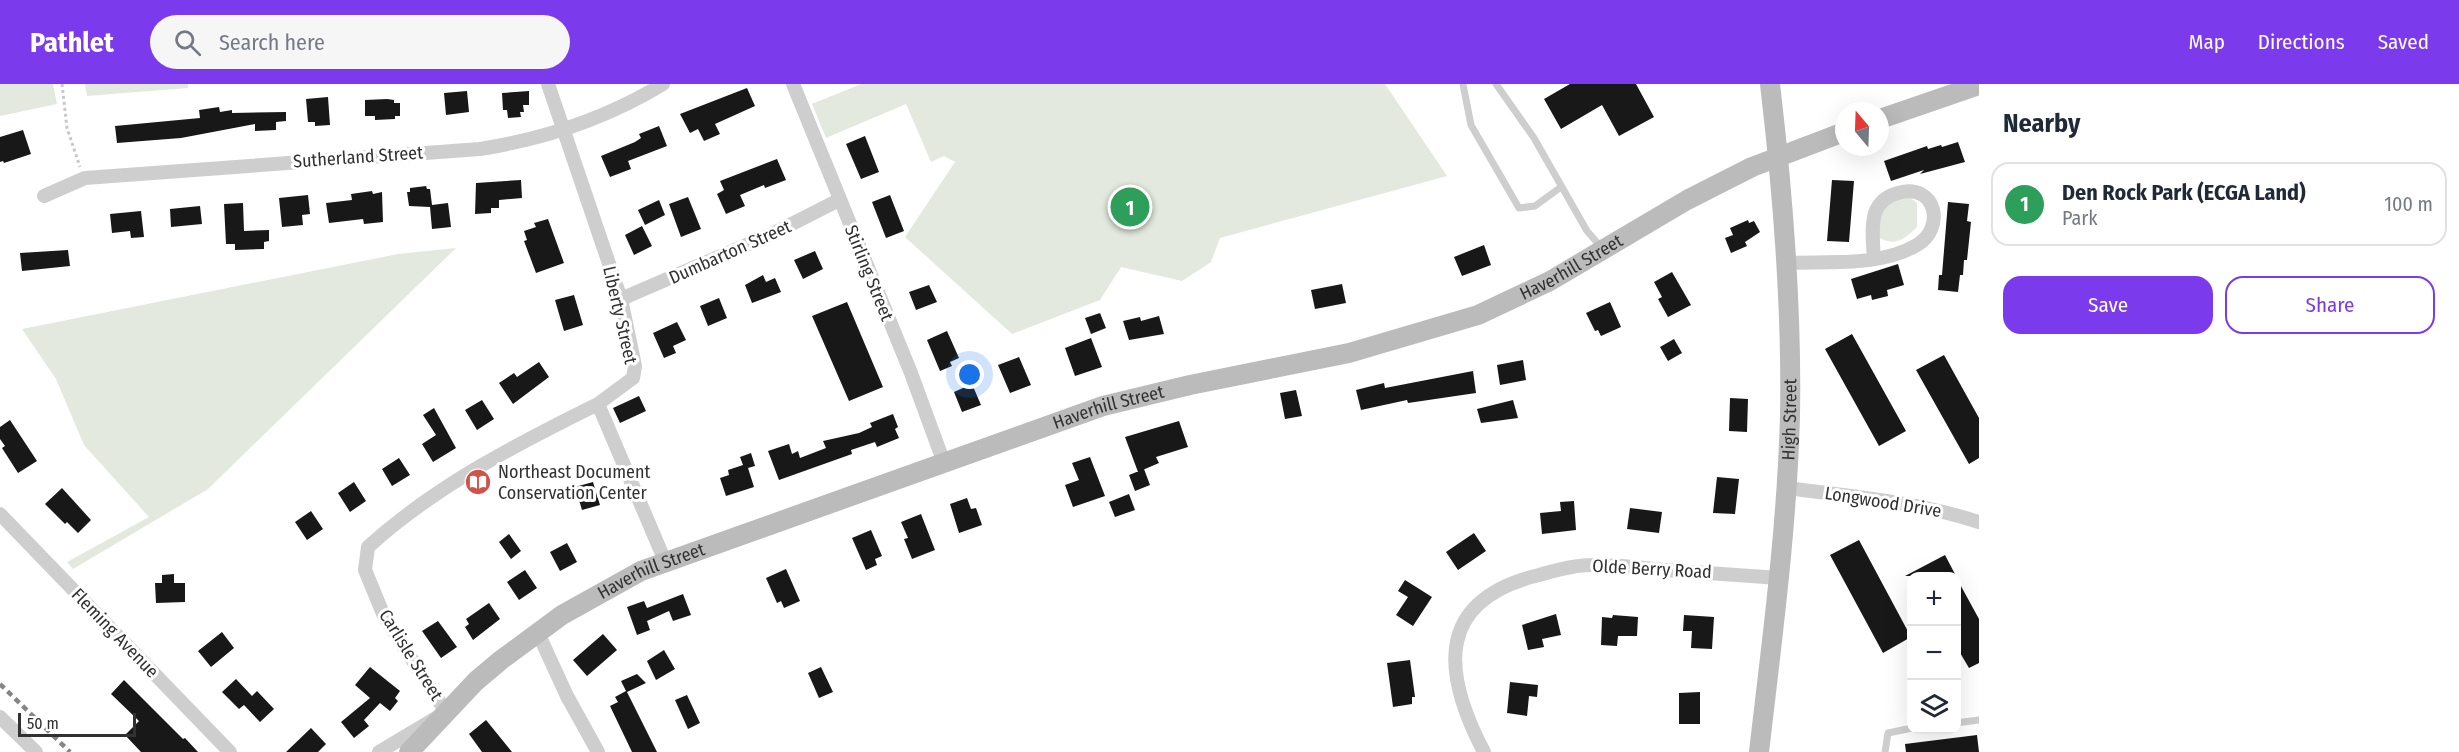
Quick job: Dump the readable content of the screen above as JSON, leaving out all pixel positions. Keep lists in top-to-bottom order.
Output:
{
  "streets": {
    "main road": ["Haverhill Street", "High Street"],
    "street": [
      "Sutherland Street",
      "Dumbarton Street",
      "Stirling Street",
      "Liberty Street",
      "Longwood Drive",
      "Olde Berry Road",
      "Fleming Avenue",
      "Carlisle Street"
    ]
  },
  "crossings": [
    ["Sutherland Street", "Liberty Street"],
    ["Dumbarton Street", "Stirling Street"],
    ["Dumbarton Street", "Liberty Street"],
    ["Haverhill Street", "Stirling Street"],
    ["Haverhill Street", "High Street"],
    ["Haverhill Street", "Carlisle Street"],
    ["Liberty Street", "Carlisle Street"],
    ["High Street", "Longwood Drive"],
    ["High Street", "Olde Berry Road"]
  ],
  "places": {
    "library": ["Northeast Document Conservation Center"]
  },
  "scale_bar": "50 m",
  "north": "top",
  "page": {
    "header": "Pathlet",
    "search": "Search here",
    "nav": ["Map", "Directions", "Saved"],
    "heading": "Nearby",
    "list": [
      {
        "mark": "1",
        "name": "Den Rock Park (ECGA Land)",
        "note": "Park",
        "value": "100 m"
      }
    ],
    "pins": "1",
    "buttons": ["Save", "Share"],
    "map_buttons": ["+", "−"],
    "scale": "50 m"
  }
}
